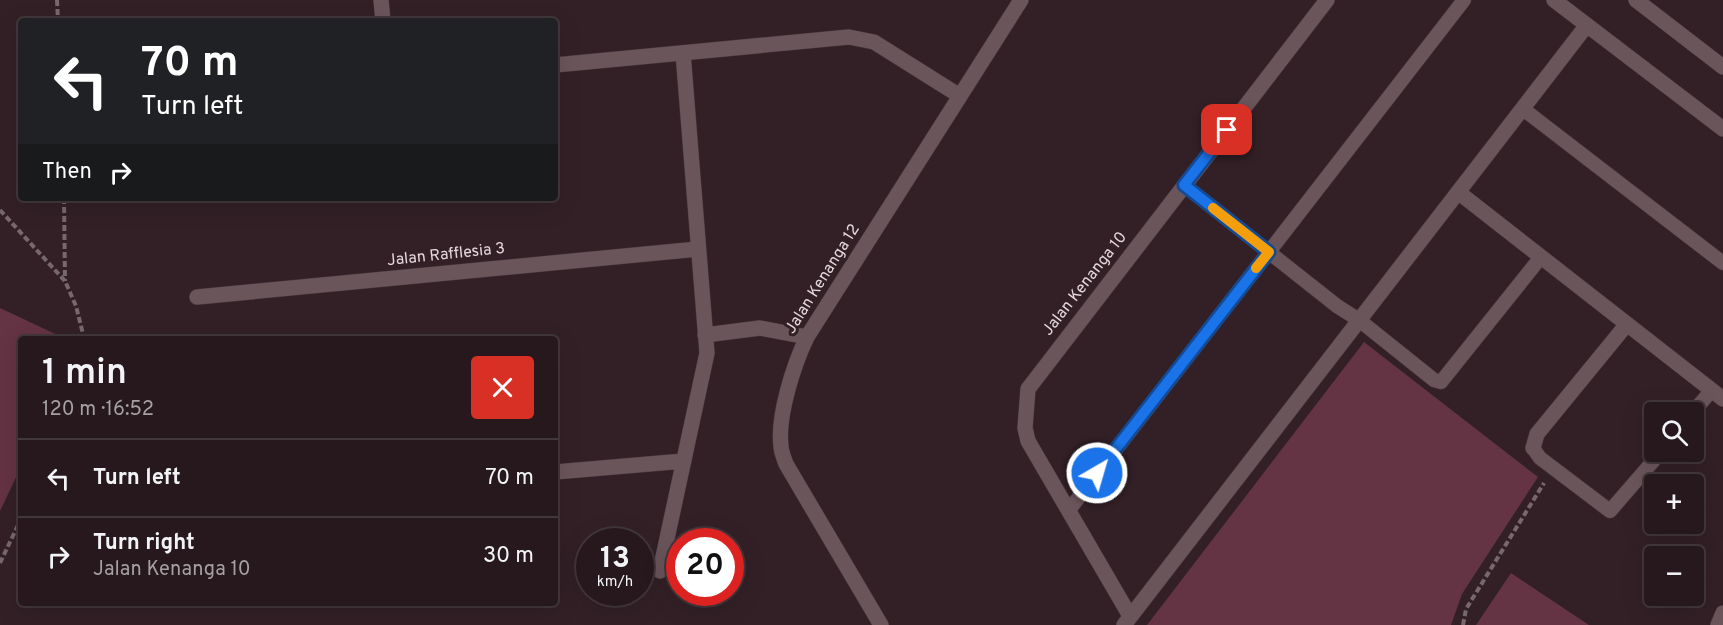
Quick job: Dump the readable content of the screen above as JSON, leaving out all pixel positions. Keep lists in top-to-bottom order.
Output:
{
  "streets": {
    "street": ["Jalan Rafflesia 3", "Jalan Kenanga 12", "Jalan Kenanga 10"]
  },
  "page": {
    "turn": ["70 m", "Turn left"],
    "then": "Then",
    "heading": ["1 min", "120 m · 16:52"],
    "map_buttons": ["+", "−"],
    "list": [
      {
        "name": "Turn left",
        "value": "70 m"
      },
      {
        "name": "Turn right",
        "note": "Jalan Kenanga 10",
        "value": "30 m"
      }
    ],
    "speed": "13 km/h",
    "limit": "20"
  }
}
